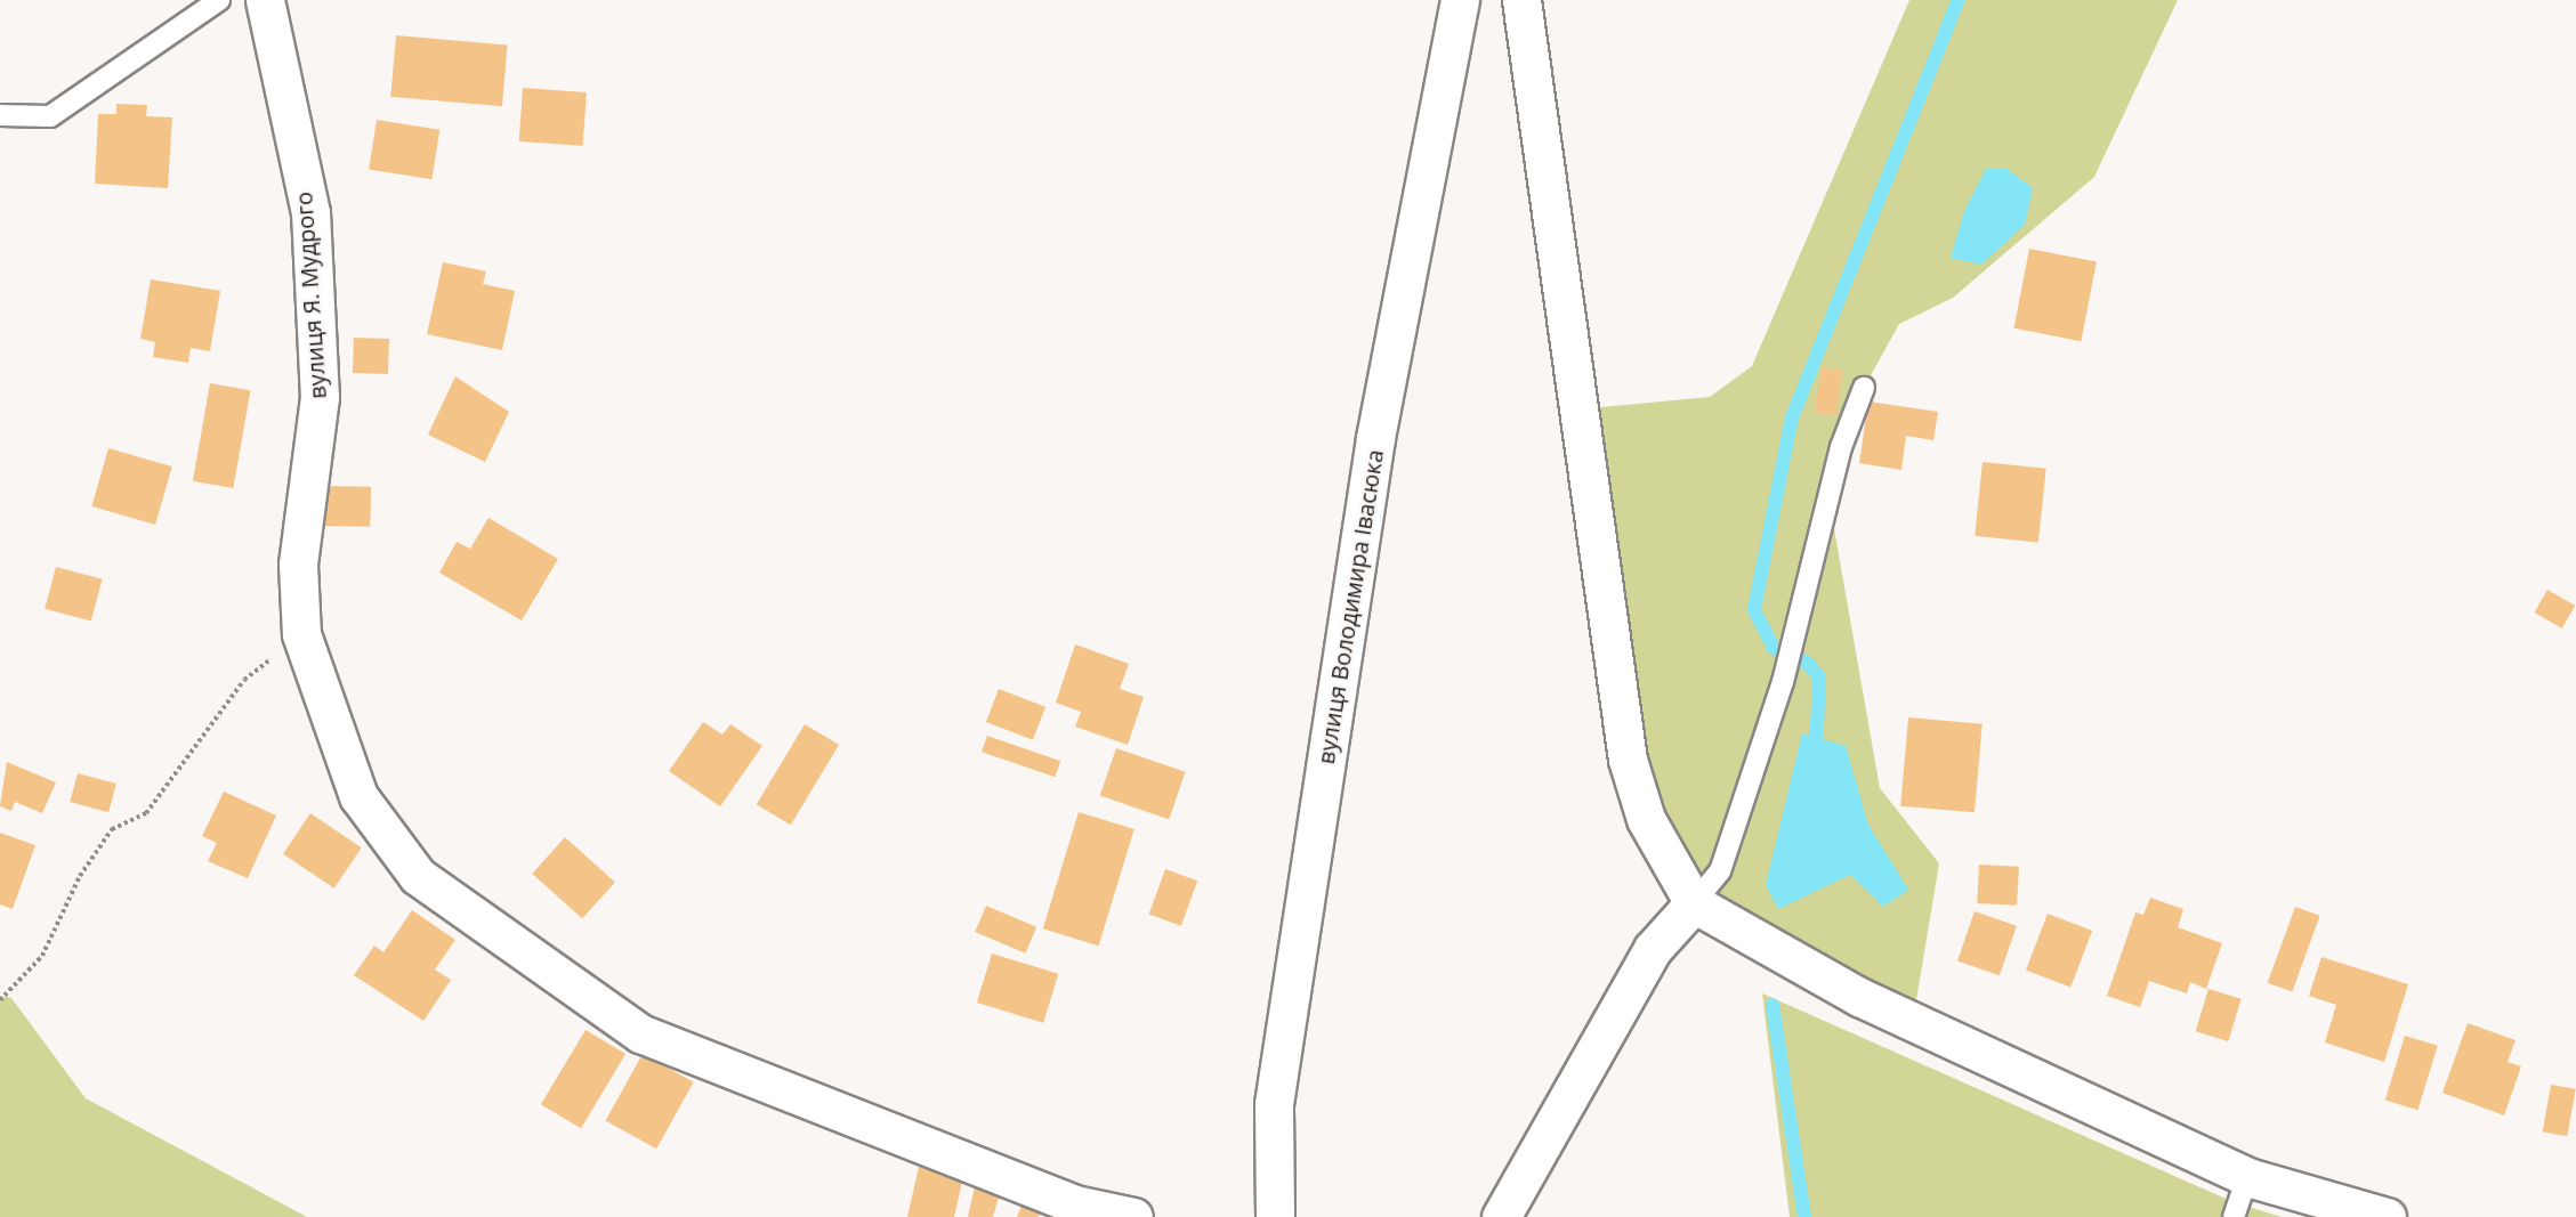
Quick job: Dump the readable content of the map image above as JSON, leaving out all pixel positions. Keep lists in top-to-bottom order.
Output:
{
  "streets": {
    "street": ["вулиця Я. Мудрого", "вулиця Володимира Івасюка"]
  }
}
